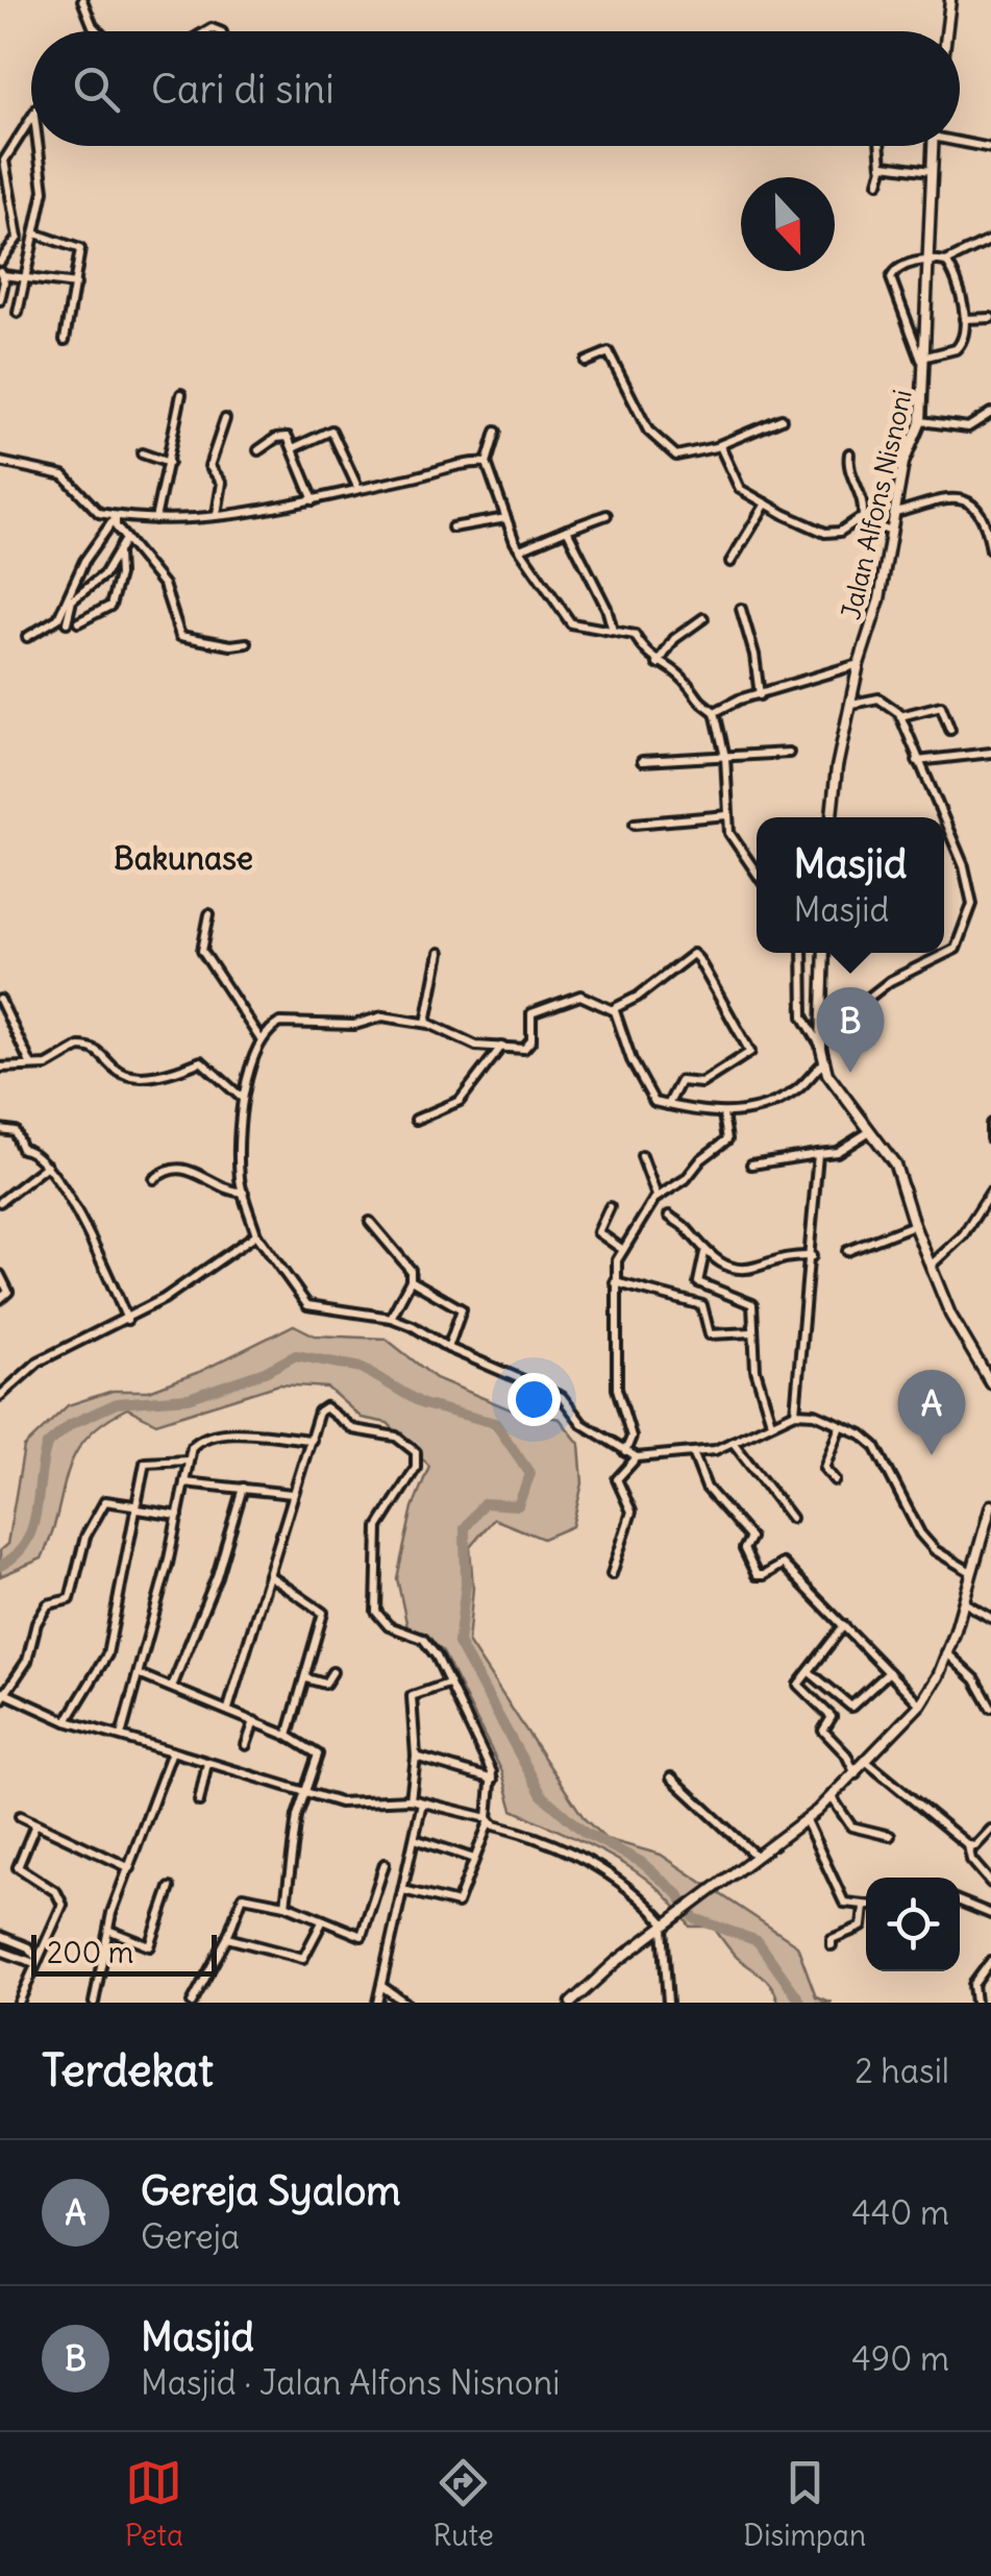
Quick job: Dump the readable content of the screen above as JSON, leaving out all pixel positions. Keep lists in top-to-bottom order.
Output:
{
  "streets": {
    "main road": ["Jalan Alfons Nisnoni"]
  },
  "districts": ["Bakunase"],
  "scale_bar": "200 m",
  "north": "bottom",
  "page": {
    "search": "Cari di sini",
    "popup": ["Masjid", "Masjid"],
    "pins": ["B", "A"],
    "scale": "200 m",
    "heading": ["Terdekat", "2 hasil"],
    "list": [
      {
        "mark": "A",
        "name": "Gereja Syalom",
        "note": "Gereja",
        "value": "440 m"
      },
      {
        "mark": "B",
        "name": "Masjid",
        "note": "Masjid · Jalan Alfons Nisnoni",
        "value": "490 m"
      }
    ],
    "nav": ["Peta", "Rute", "Disimpan"]
  }
}
